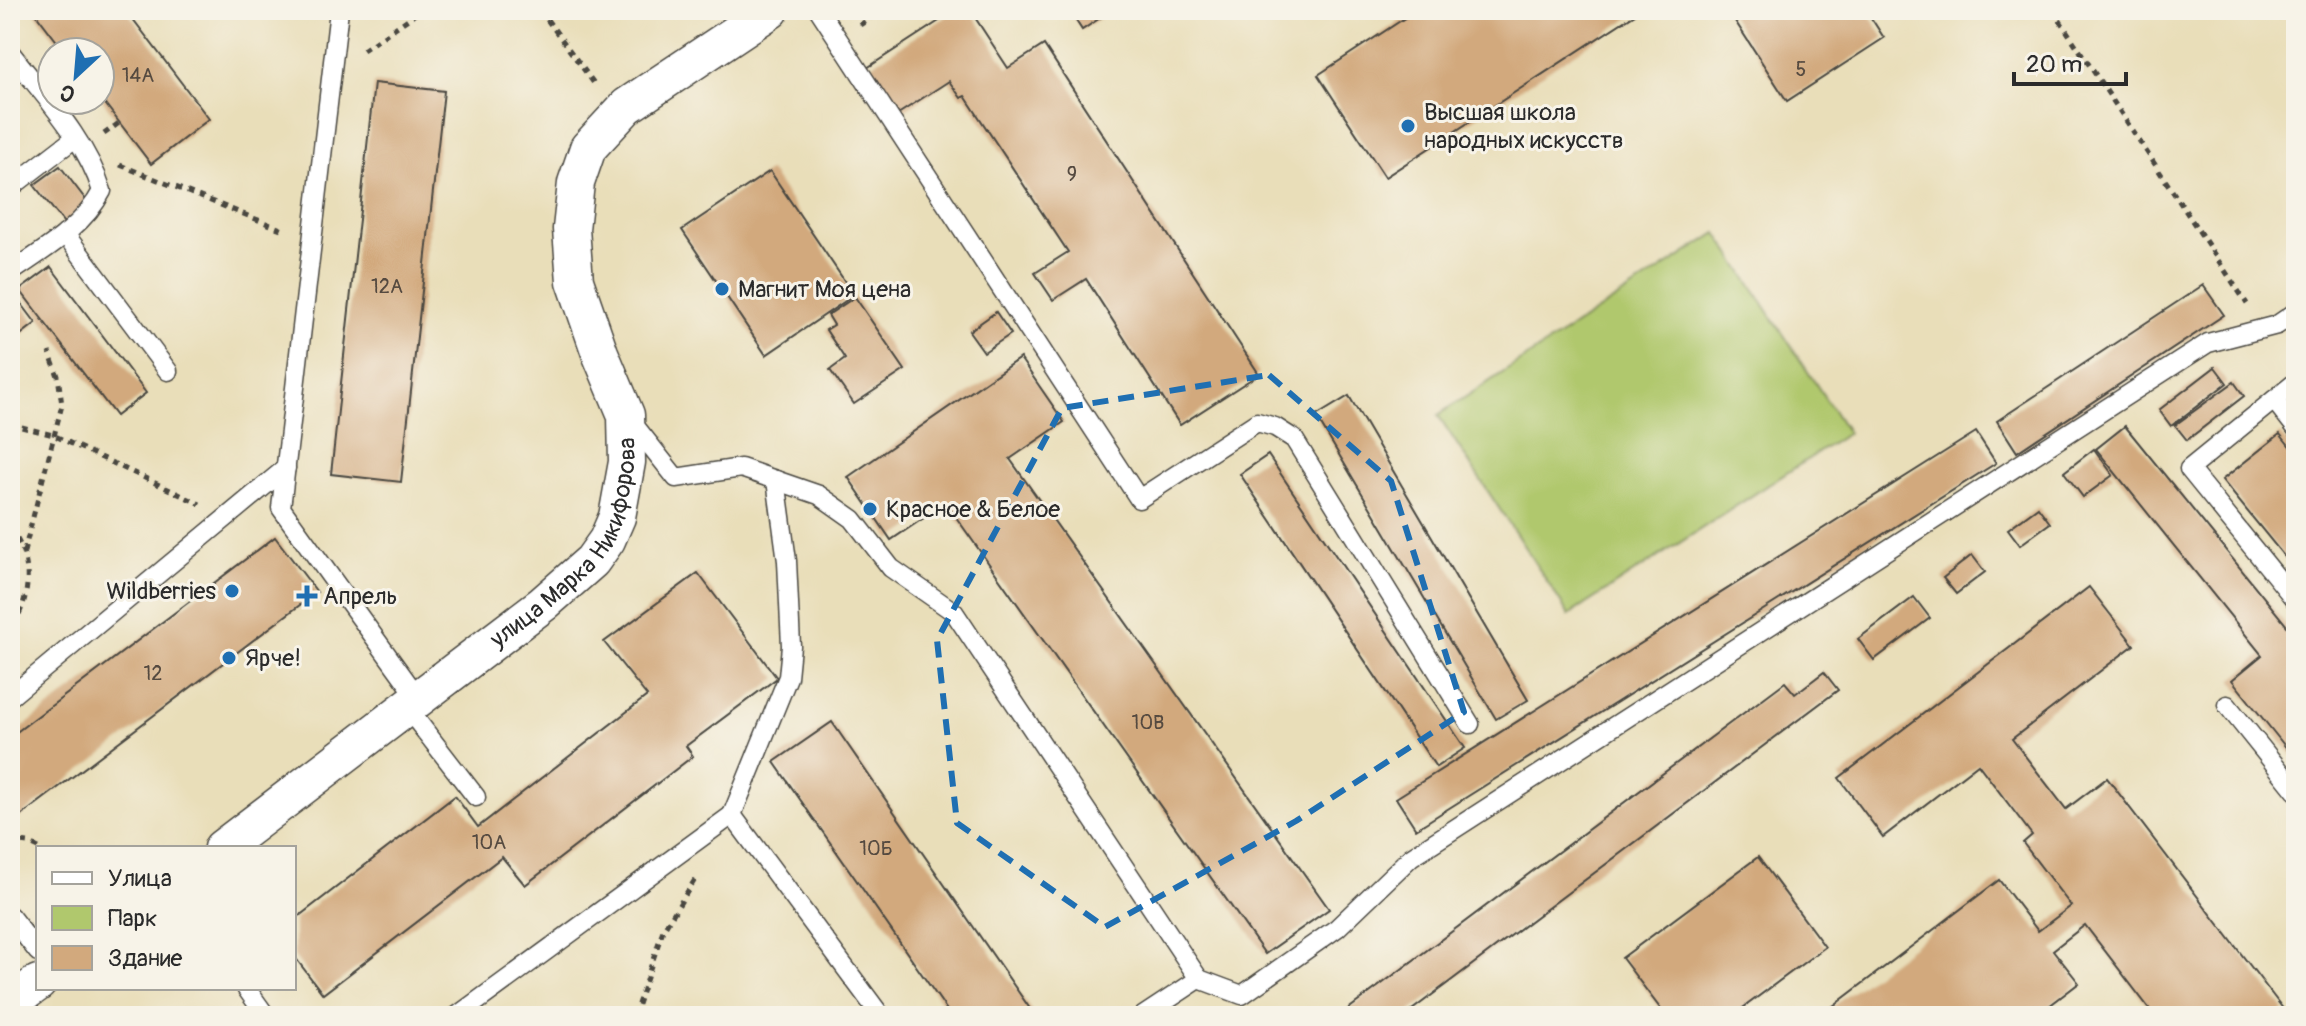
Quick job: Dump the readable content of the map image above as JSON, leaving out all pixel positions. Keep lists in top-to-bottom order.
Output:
{
  "streets": {
    "street": ["улица Марка Никифорова"]
  },
  "places": {
    "other": [
      "Высшая школа народных искусств",
      "Магнит Моя цена",
      "Красное & Белое",
      "Wildberries",
      "Ярче!"
    ],
    "health": ["Апрель"]
  },
  "house_numbers": [
    "5",
    "14А",
    "9",
    "12А",
    "12",
    "10В",
    "10А",
    "10Б"
  ],
  "legend": ["Улица", "Парк", "Здание"],
  "scale_bar": "20 m",
  "north": "bottom left"
}
